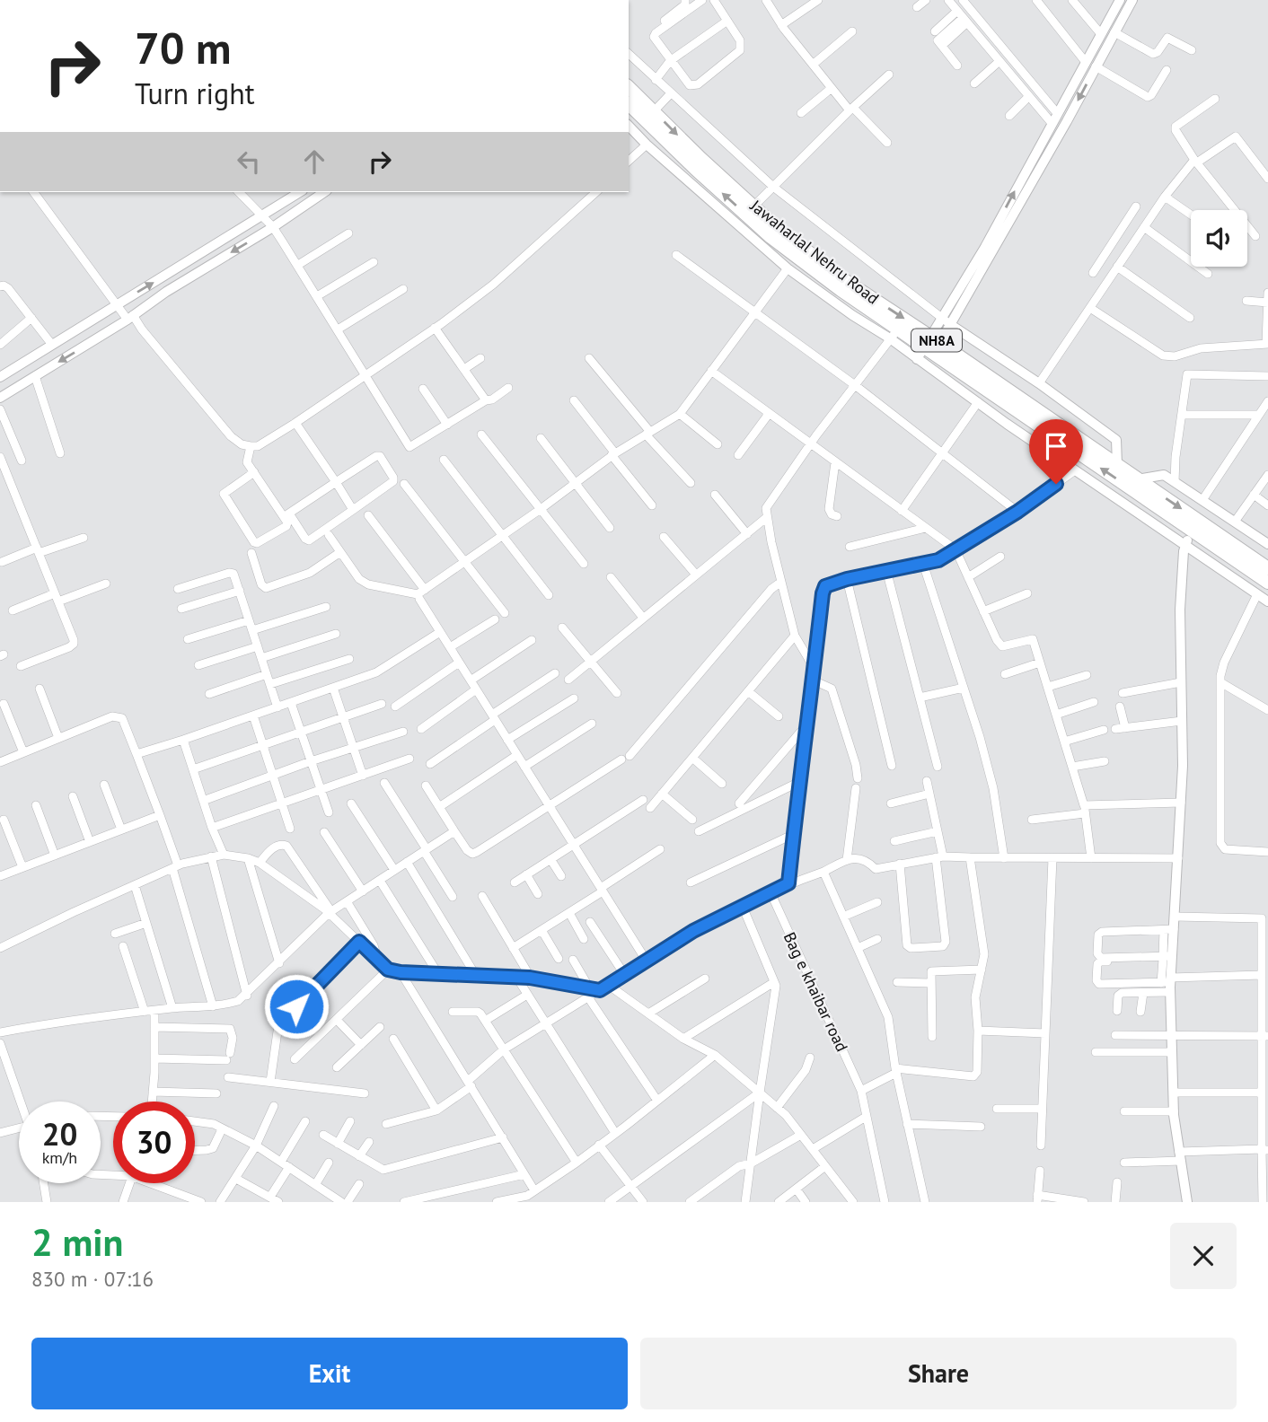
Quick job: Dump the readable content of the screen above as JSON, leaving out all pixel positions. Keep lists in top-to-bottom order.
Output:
{
  "streets": {
    "main road": ["Jawaharlal Nehru Road", "NH8A"],
    "street": ["Bag e khaibar road"]
  },
  "page": {
    "turn": ["70 m", "Turn right"],
    "speed": "20 km/h",
    "limit": "30",
    "heading": ["2 min", "830 m · 07:16"],
    "buttons": ["Exit", "Share"]
  }
}
